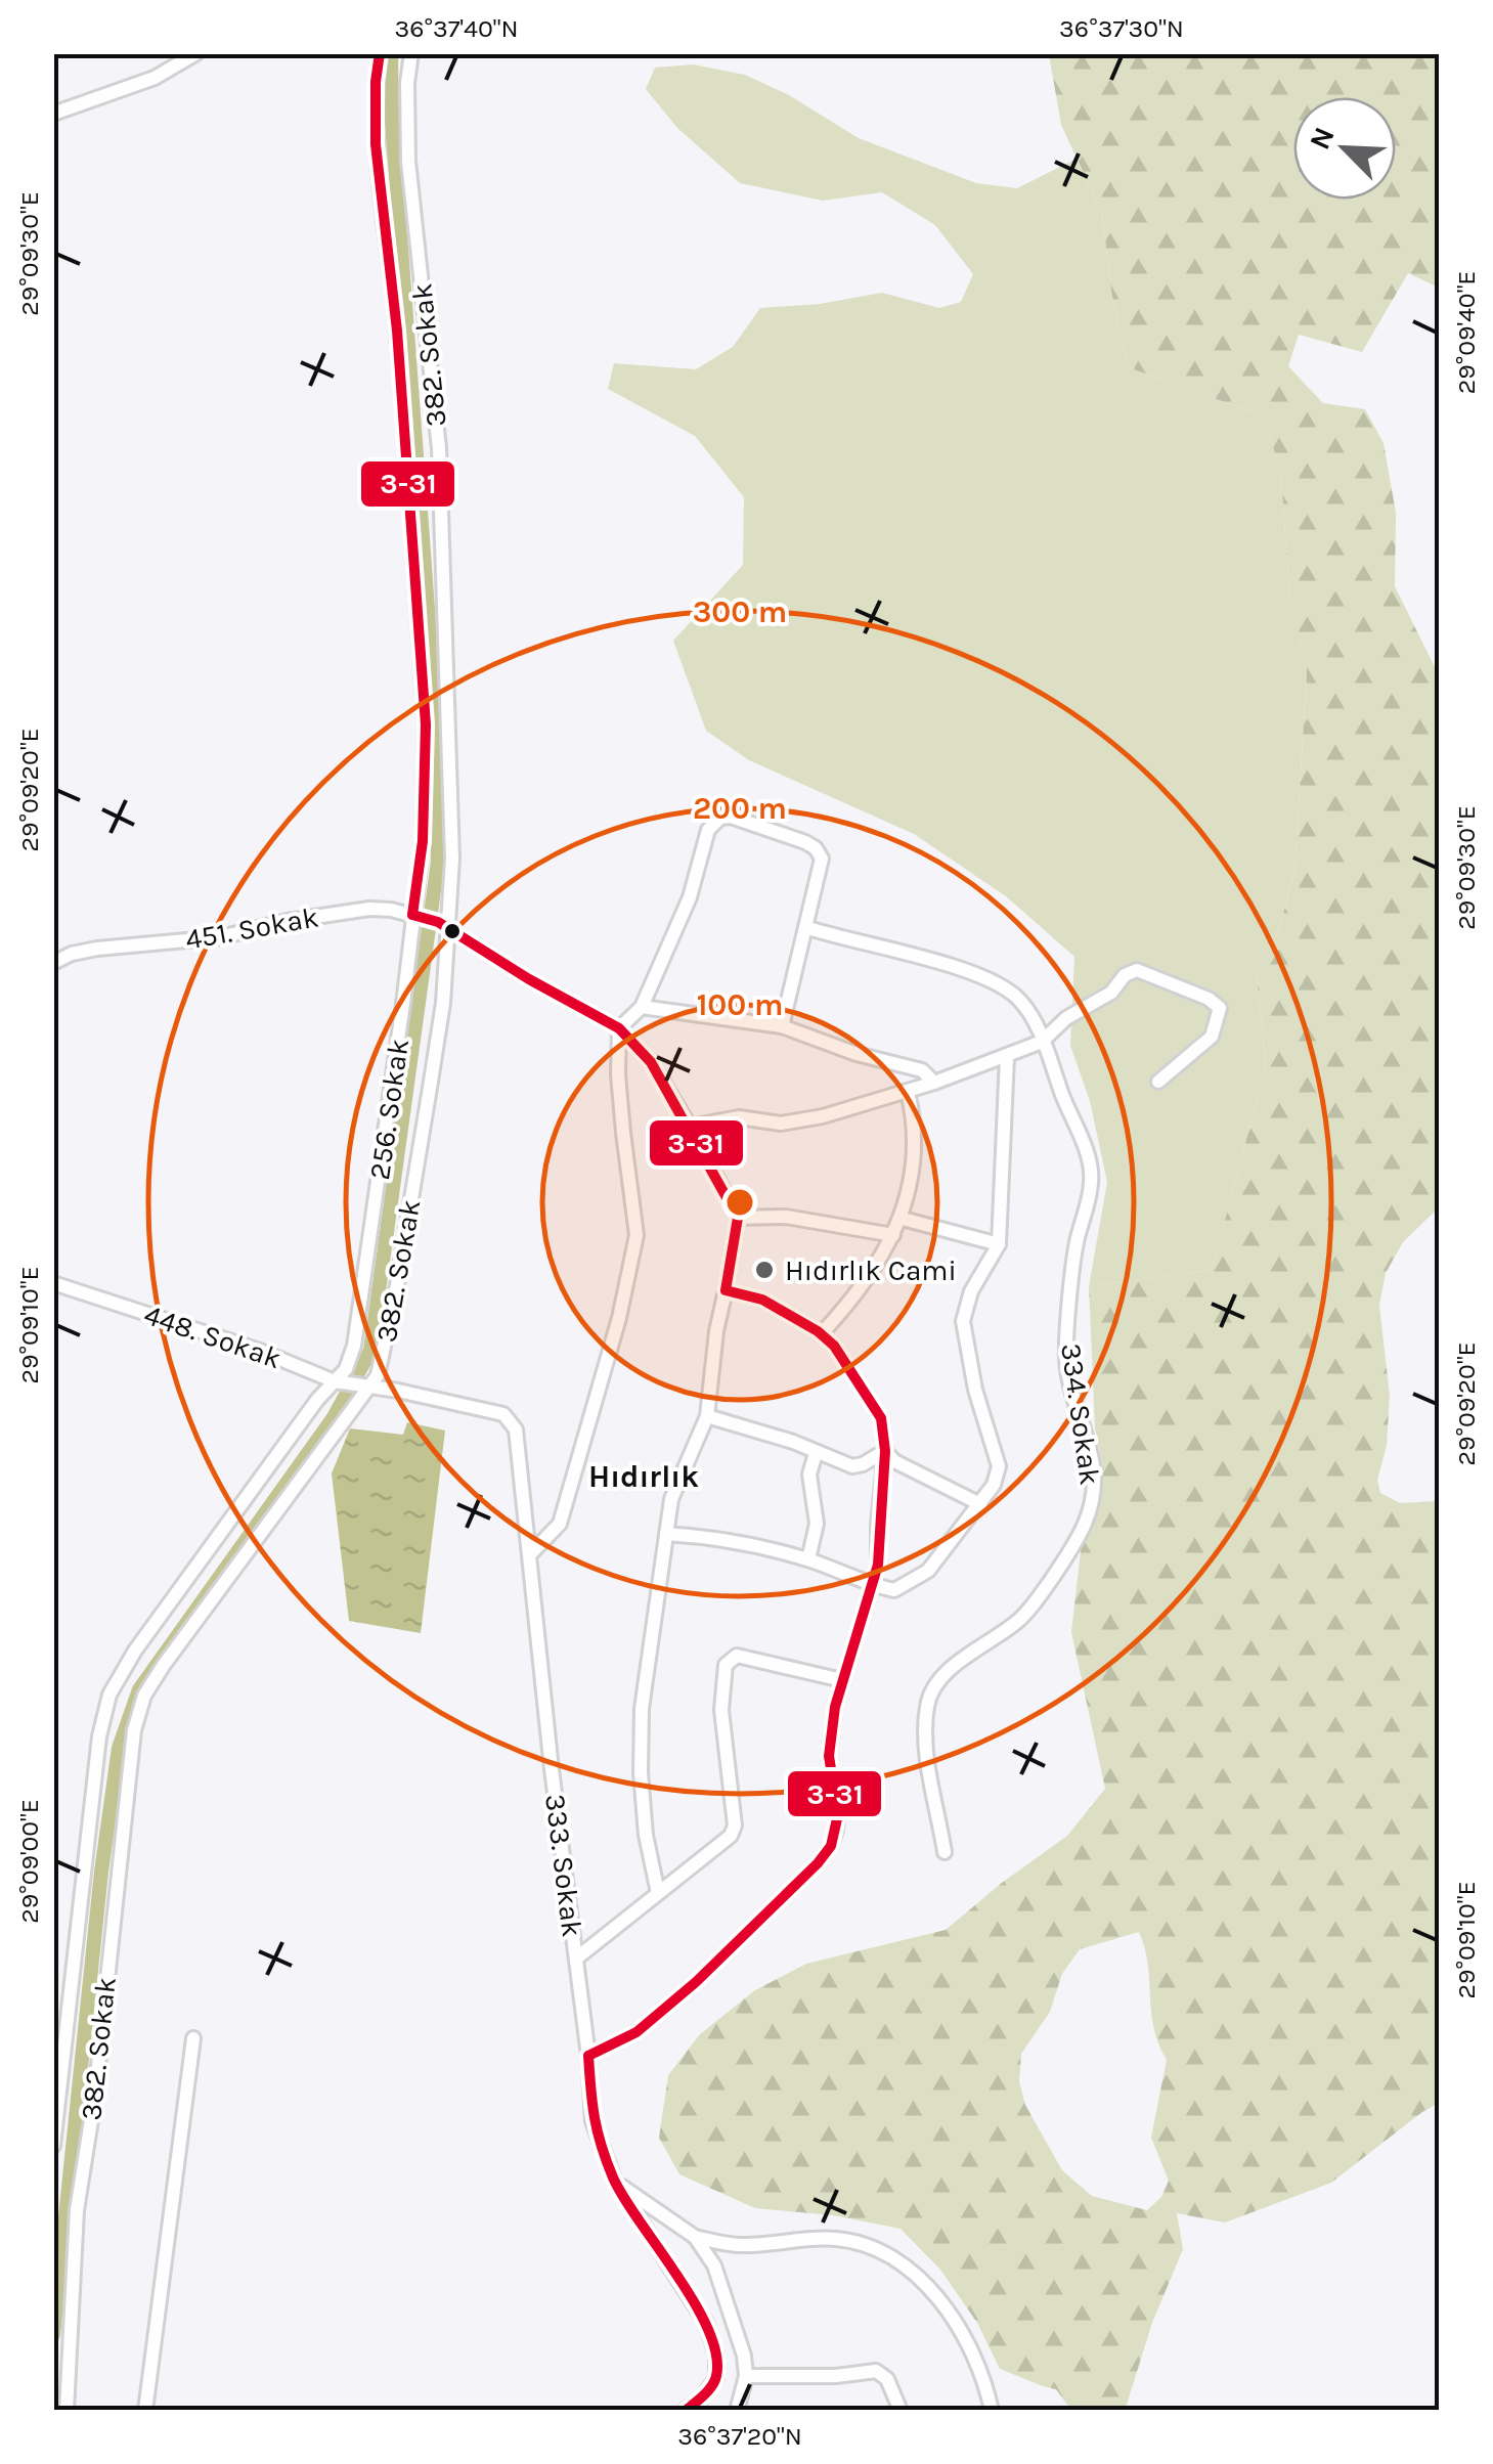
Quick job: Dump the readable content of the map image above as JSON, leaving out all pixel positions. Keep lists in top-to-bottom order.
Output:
{
  "streets": {
    "street": [
      "382. Sokak",
      "451. Sokak",
      "256. Sokak",
      "448. Sokak",
      "334. Sokak",
      "333. Sokak"
    ]
  },
  "crossings": [
    ["382. Sokak", "451. Sokak"],
    ["382. Sokak", "448. Sokak"],
    ["382. Sokak", "333. Sokak"],
    ["451. Sokak", "256. Sokak"],
    ["256. Sokak", "448. Sokak"],
    ["448. Sokak", "333. Sokak"]
  ],
  "districts": ["Hıdırlık"],
  "places": ["Hıdırlık Cami"],
  "lines": ["transit line 3-31"],
  "north": "top left",
  "coordinates": [
    "36°37'40\"N",
    "36°37'30\"N",
    "29°09'30\"E",
    "29°09'40\"E",
    "29°09'20\"E",
    "29°09'10\"E",
    "29°09'00\"E",
    "36°37'20\"N"
  ],
  "rings": ["300 m", "200 m", "100 m"]
}
